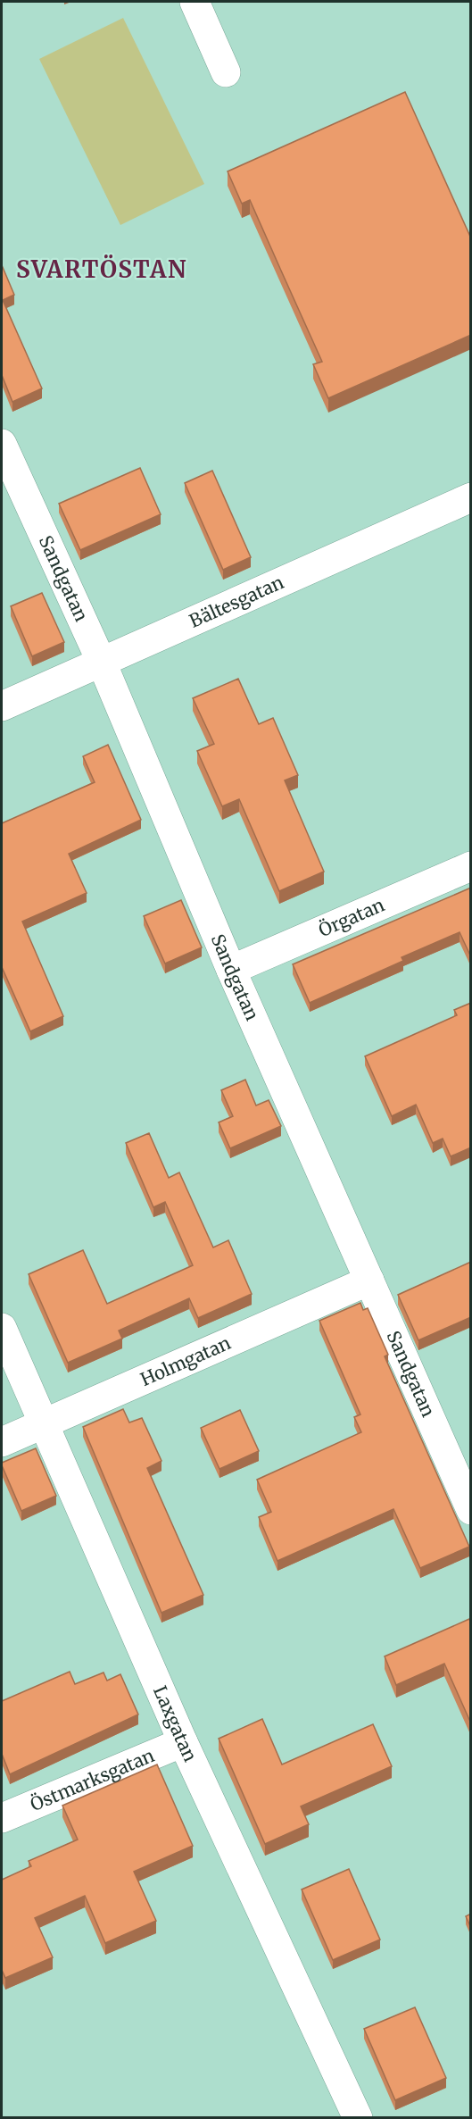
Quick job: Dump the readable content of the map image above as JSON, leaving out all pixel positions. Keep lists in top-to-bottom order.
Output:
{
  "streets": {
    "street": [
      "Sandgatan",
      "Bältesgatan",
      "Örgatan",
      "Holmgatan",
      "Laxgatan",
      "Östmarksgatan"
    ]
  },
  "crossings": [
    ["Sandgatan", "Bältesgatan"],
    ["Sandgatan", "Örgatan"],
    ["Sandgatan", "Holmgatan"],
    ["Holmgatan", "Laxgatan"],
    ["Laxgatan", "Östmarksgatan"]
  ],
  "districts": ["SVARTÖSTAN"]
}
